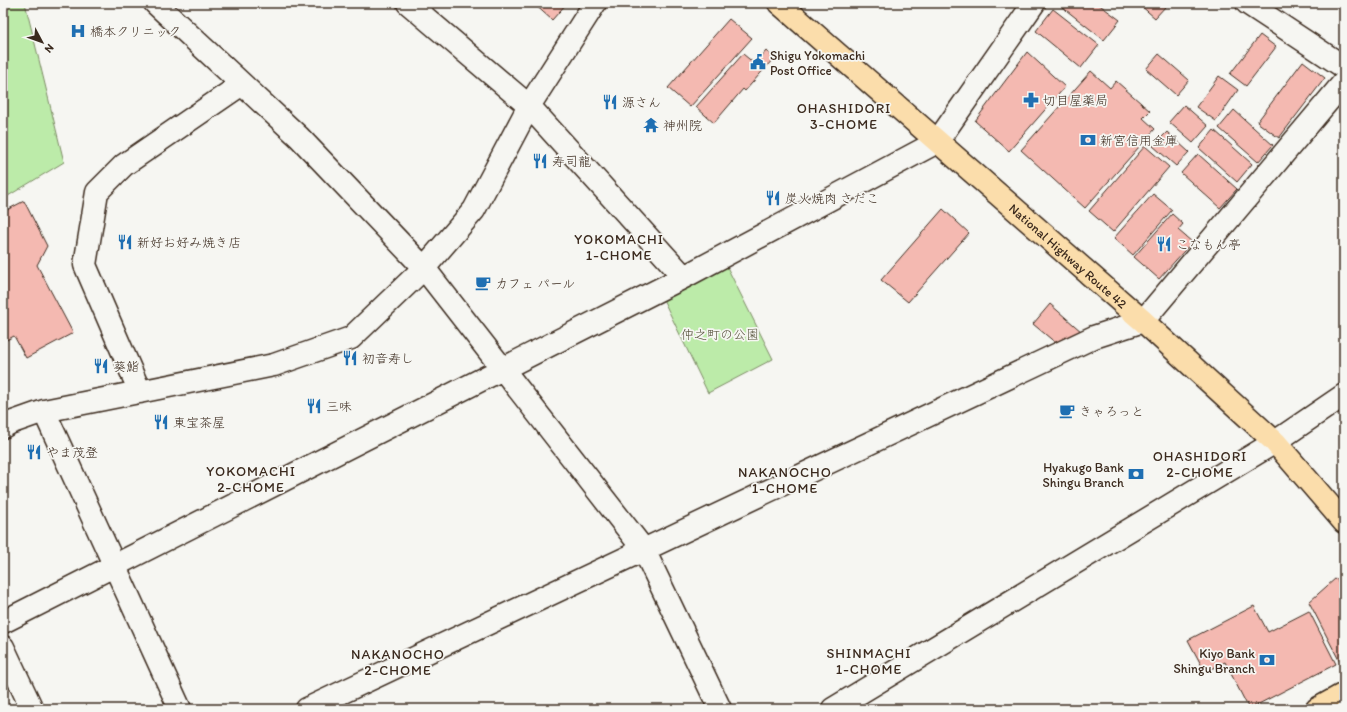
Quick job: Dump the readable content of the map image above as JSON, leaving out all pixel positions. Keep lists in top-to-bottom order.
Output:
{
  "streets": {
    "main road": ["National Highway Route 42"]
  },
  "districts": [
    "OHASHIDORI 3-CHOME",
    "YOKOMACHI 1-CHOME",
    "OHASHIDORI 2-CHOME",
    "YOKOMACHI 2-CHOME",
    "NAKANOCHO 1-CHOME",
    "SHINMACHI 1-CHOME",
    "NAKANOCHO 2-CHOME"
  ],
  "parks": ["仲之町の公園"],
  "places": {
    "hospital": ["橋本クリニック"],
    "public building": ["Shigu Yokomachi Post Office"],
    "pharmacy": ["切目屋薬局"],
    "restaurant": [
      "源さん",
      "寿司龍",
      "炭火焼肉 さだこ",
      "新好お好み焼き店",
      "こなもん亭",
      "初音寿し",
      "葵鮨",
      "三味",
      "東宝茶屋",
      "やま茂登"
    ],
    "temple": ["神州院"],
    "bank": ["新宮信用金庫", "Hyakugo Bank Shingu Branch", "Kiyo Bank Shingu Branch"],
    "cafe": ["カフェ パール", "きゃろっと"]
  },
  "north": "bottom right"
}
